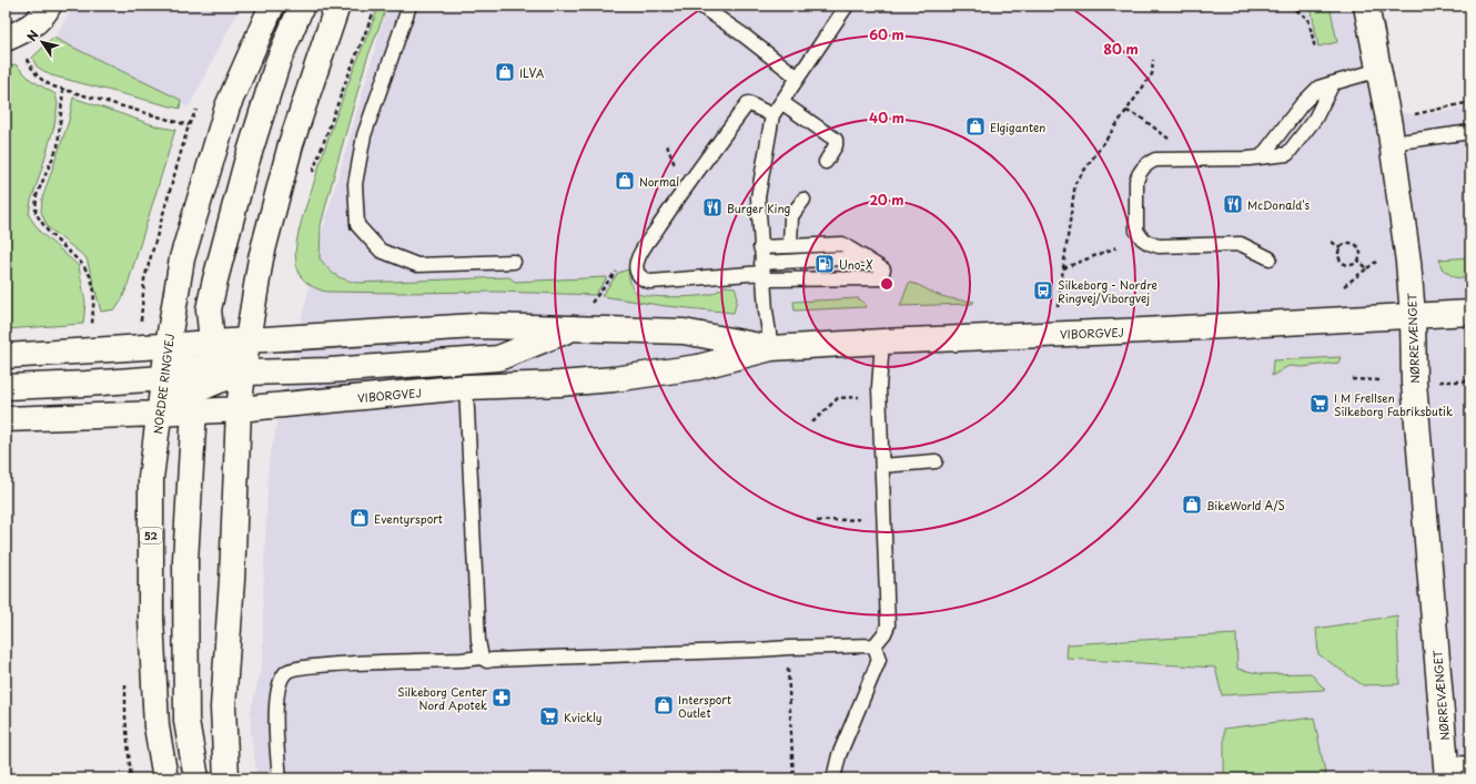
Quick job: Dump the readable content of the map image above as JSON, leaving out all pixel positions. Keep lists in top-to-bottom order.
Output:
{
  "streets": {
    "main road": [
      "VIBORGVEJ",
      "NØRREVÆNGET",
      "NORDRE RINGVEJ",
      "52"
    ]
  },
  "crossings": [
    ["VIBORGVEJ", "NØRREVÆNGET"],
    ["VIBORGVEJ", "NORDRE RINGVEJ"]
  ],
  "places": {
    "shop": [
      "ILVA",
      "Elgiganten",
      "Normal",
      "BikeWorld A/S",
      "Eventyrsport",
      "Intersport Outlet"
    ],
    "restaurant": ["McDonald's", "Burger King"],
    "fuel station": ["Uno-X"],
    "bus stop": ["Silkeborg - Nordre Ringvej/Viborgvej"],
    "supermarket": ["I M Frellsen Silkeborg Fabriksbutik", "Kvickly"],
    "pharmacy": ["Silkeborg Center Nord Apotek"]
  },
  "north": "top left",
  "rings": [
    "60 m",
    "80 m",
    "40 m",
    "20 m"
  ]
}
